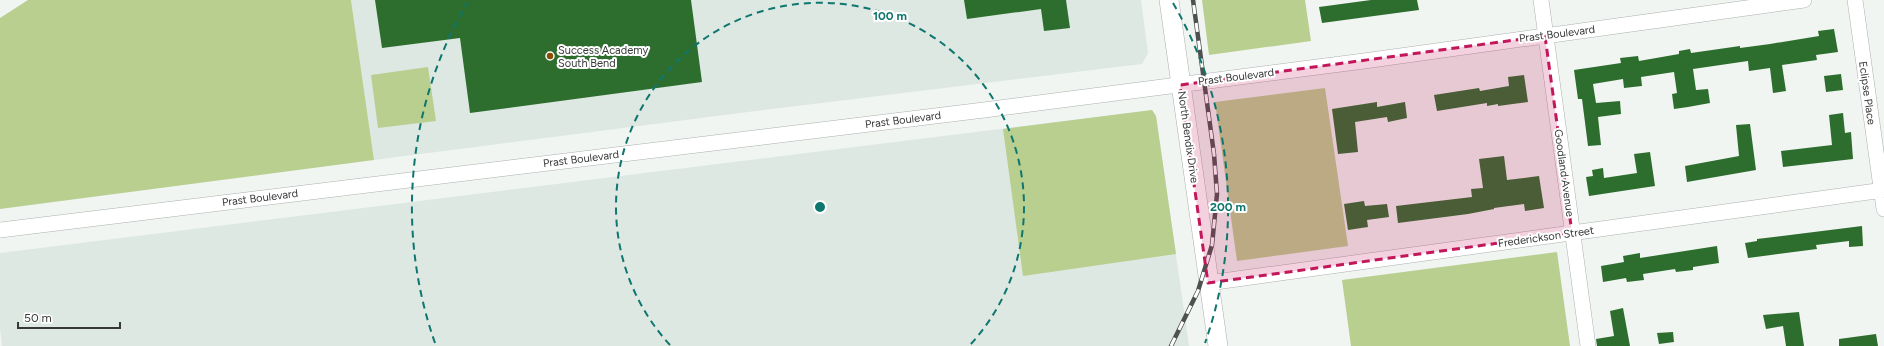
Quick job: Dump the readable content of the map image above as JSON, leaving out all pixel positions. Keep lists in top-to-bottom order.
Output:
{
  "streets": {
    "street": [
      "Prast Boulevard",
      "Eclipse Place",
      "North Bendix Drive",
      "Goodland Avenue",
      "Frederickson Street"
    ]
  },
  "crossings": [
    ["Prast Boulevard", "North Bendix Drive"],
    ["Prast Boulevard", "Goodland Avenue"],
    ["Eclipse Place", "Frederickson Street"],
    ["North Bendix Drive", "Frederickson Street"],
    ["Goodland Avenue", "Frederickson Street"]
  ],
  "places": ["Success Academy South Bend"],
  "scale_bar": "50 m",
  "rings": ["100 m", "200 m"]
}
